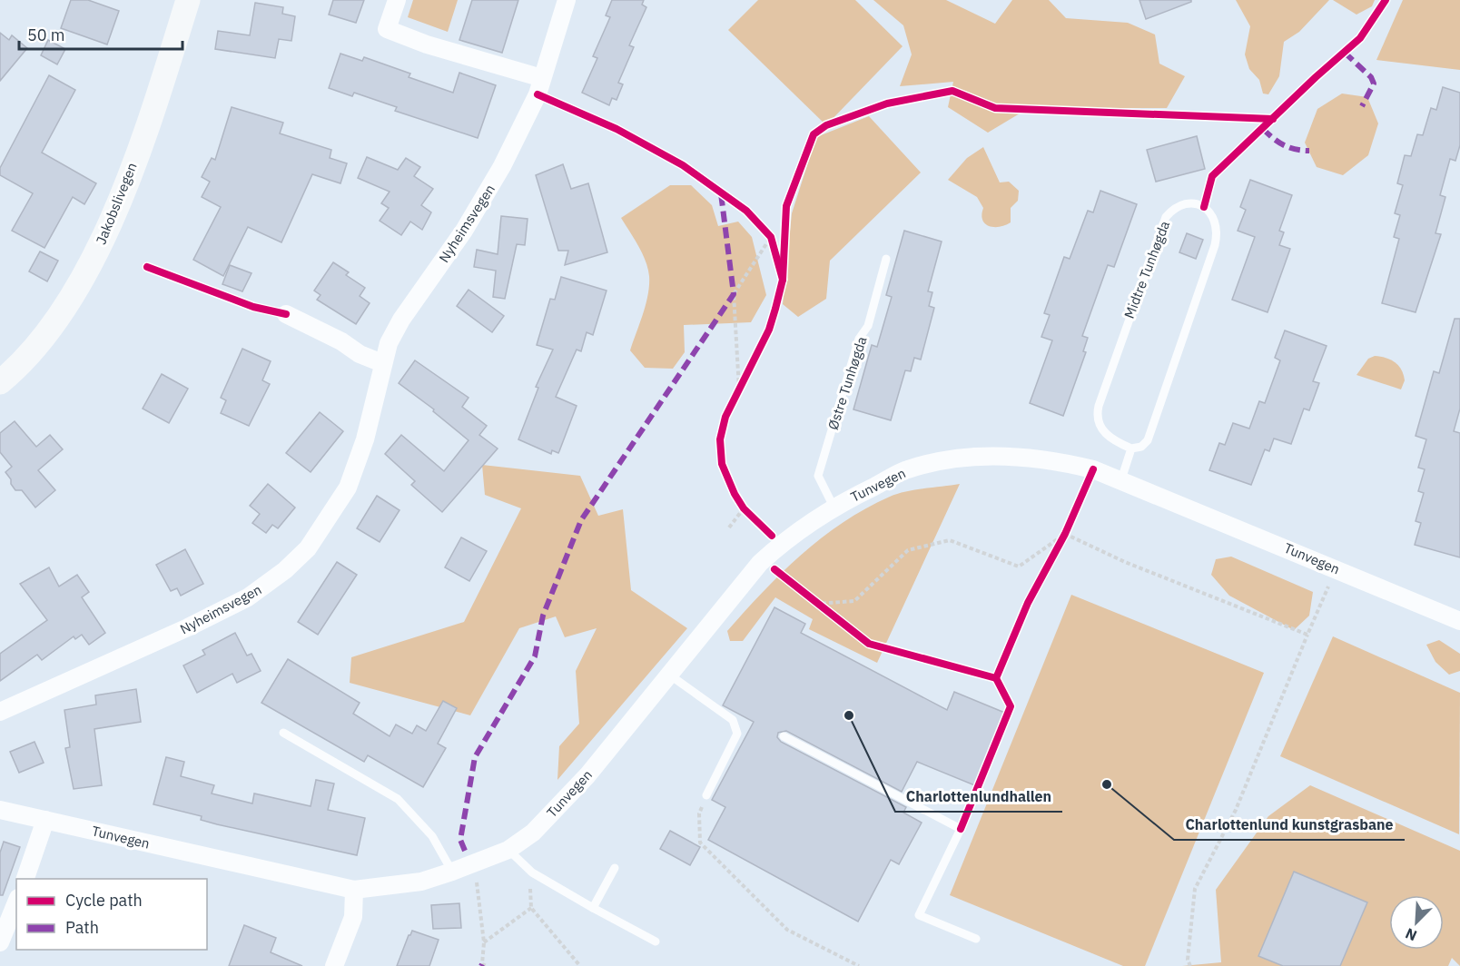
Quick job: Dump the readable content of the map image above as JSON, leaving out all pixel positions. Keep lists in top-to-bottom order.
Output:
{
  "streets": {
    "street": ["Jakobslivegen", "Nyheimsvegen", "Tunvegen"],
    "lane": ["Midtre Tunhøgda", "Østre Tunhøgda"]
  },
  "crossings": [
    ["Østre Tunhøgda", "Tunvegen"]
  ],
  "places": ["Charlottenlundhallen", "Charlottenlund kunstgrasbane"],
  "legend": ["Cycle path", "Path"],
  "scale_bar": "50 m",
  "north": "bottom left"
}
